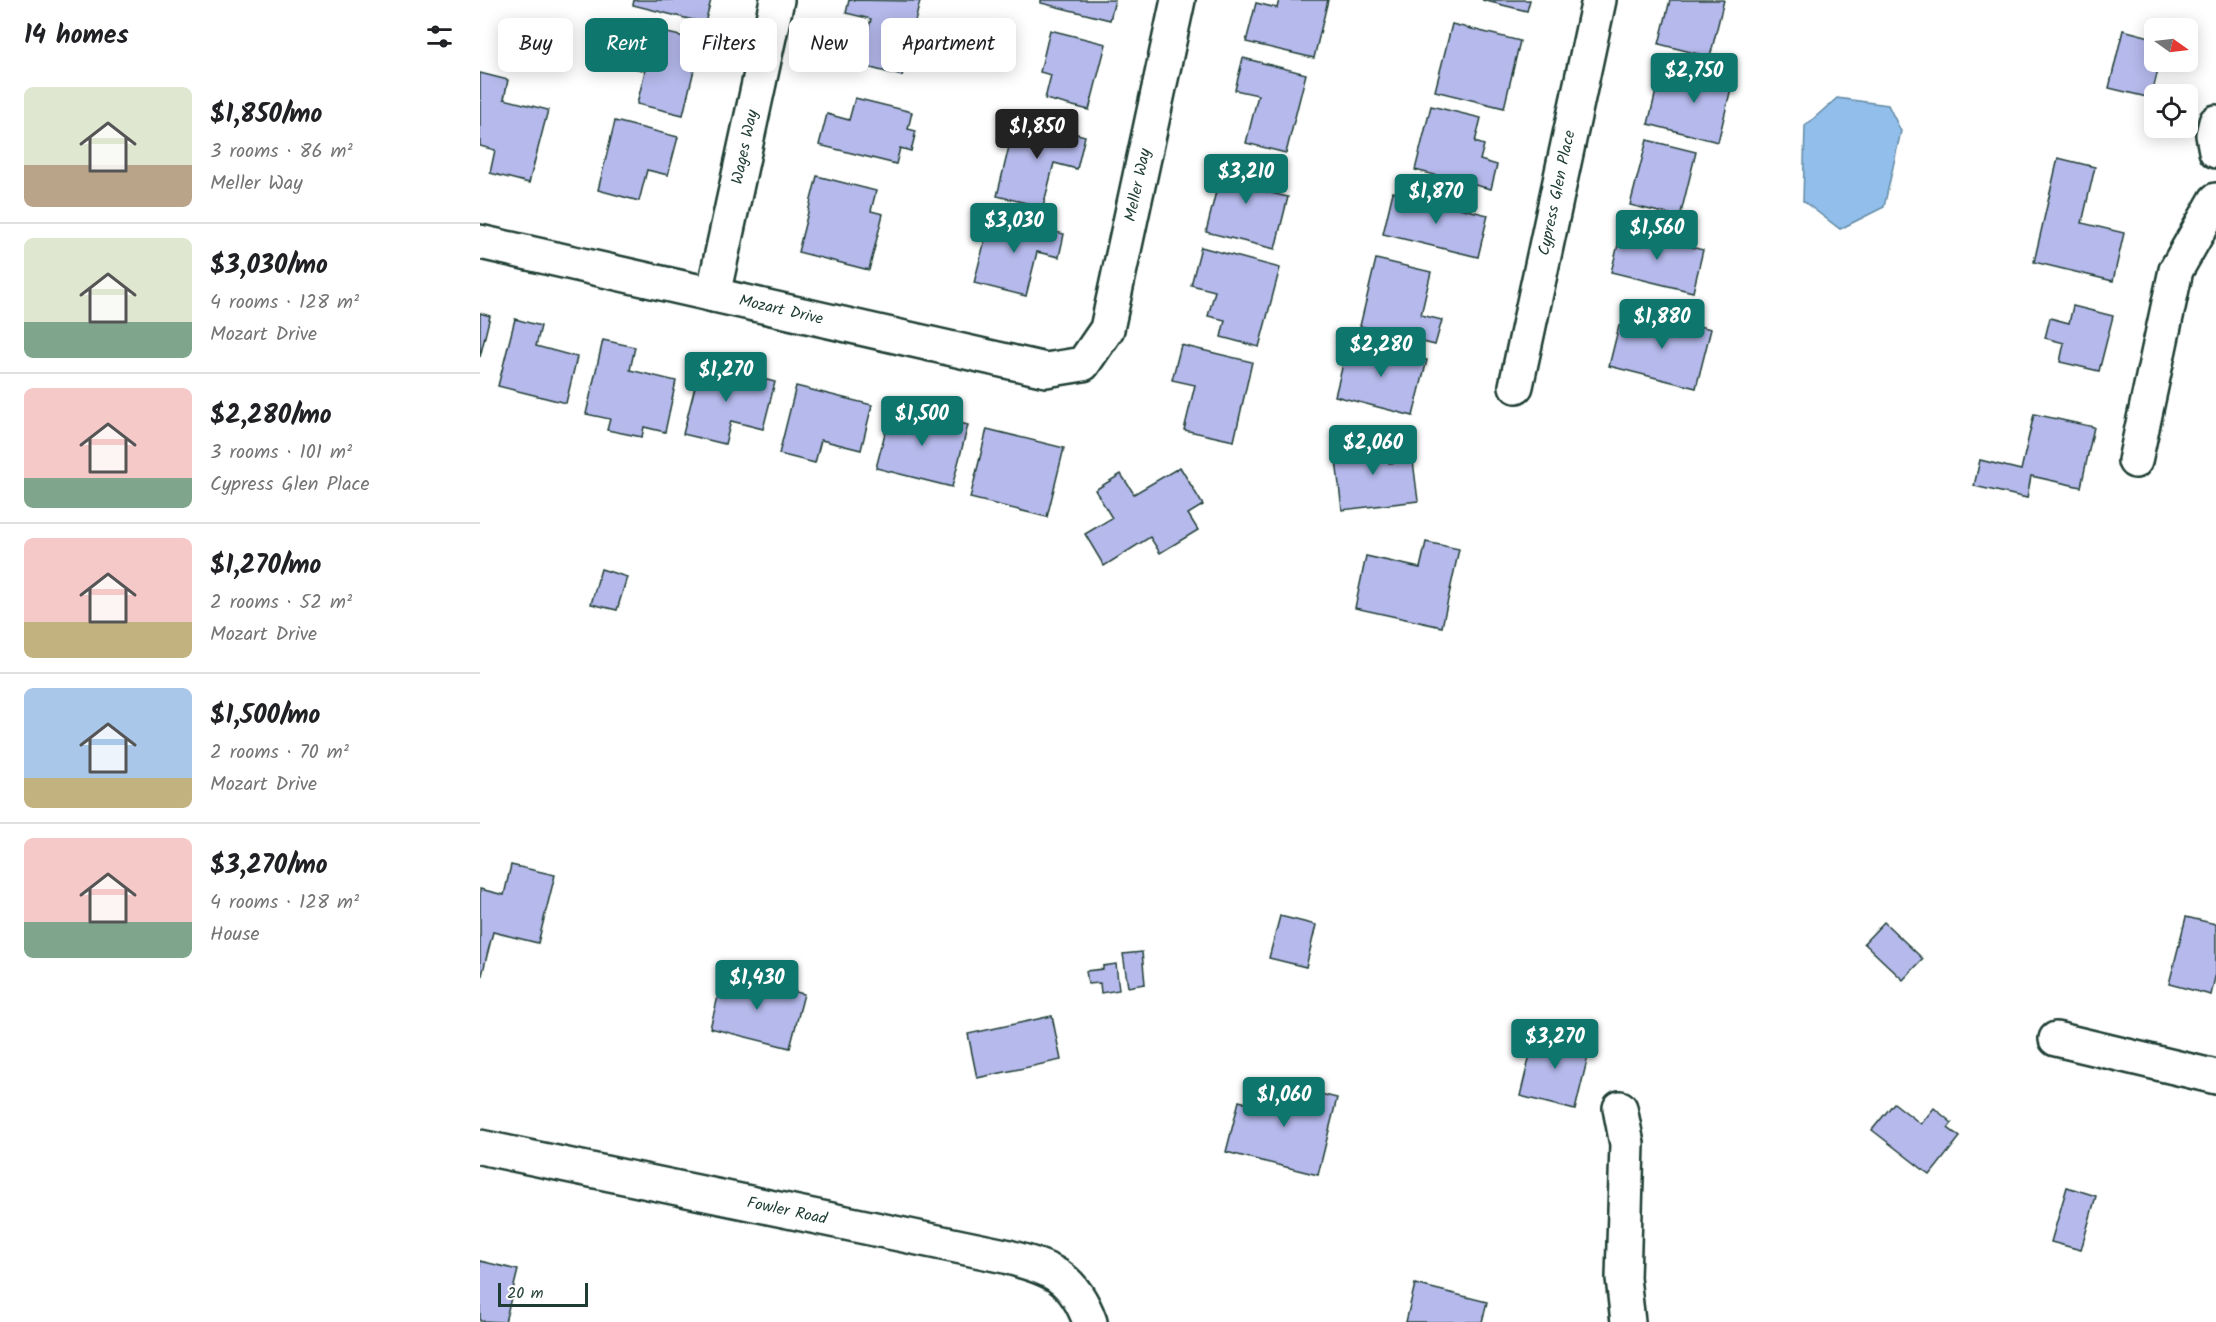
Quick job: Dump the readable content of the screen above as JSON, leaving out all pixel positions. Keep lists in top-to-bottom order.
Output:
{
  "streets": {
    "street": [
      "Wages Way",
      "Meller Way",
      "Cypress Glen Place",
      "Mozart Drive",
      "Fowler Road"
    ]
  },
  "crossings": [
    ["Wages Way", "Mozart Drive"],
    ["Meller Way", "Mozart Drive"]
  ],
  "scale_bar": "20 m",
  "north": "right",
  "page": {
    "heading": "14 homes",
    "chip": [
      "Buy",
      "Rent",
      "Filters",
      "New",
      "Apartment"
    ],
    "price": [
      "$2,750",
      "$1,850",
      "$3,210",
      "$1,870",
      "$3,030",
      "$1,560",
      "$1,880",
      "$2,280",
      "$1,270",
      "$1,500",
      "$2,060",
      "$1,430",
      "$3,270",
      "$1,060"
    ],
    "list": [
      {
        "name": "$1,850/mo",
        "note": "3 rooms · 86 m² · Meller Way"
      },
      {
        "name": "$3,030/mo",
        "note": "4 rooms · 128 m² · Mozart Drive"
      },
      {
        "name": "$2,280/mo",
        "note": "3 rooms · 101 m² · Cypress Glen Place"
      },
      {
        "name": "$1,270/mo",
        "note": "2 rooms · 52 m² · Mozart Drive"
      },
      {
        "name": "$1,500/mo",
        "note": "2 rooms · 70 m² · Mozart Drive"
      },
      {
        "name": "$3,270/mo",
        "note": "4 rooms · 128 m² · House"
      }
    ],
    "scale": "20 m"
  }
}
